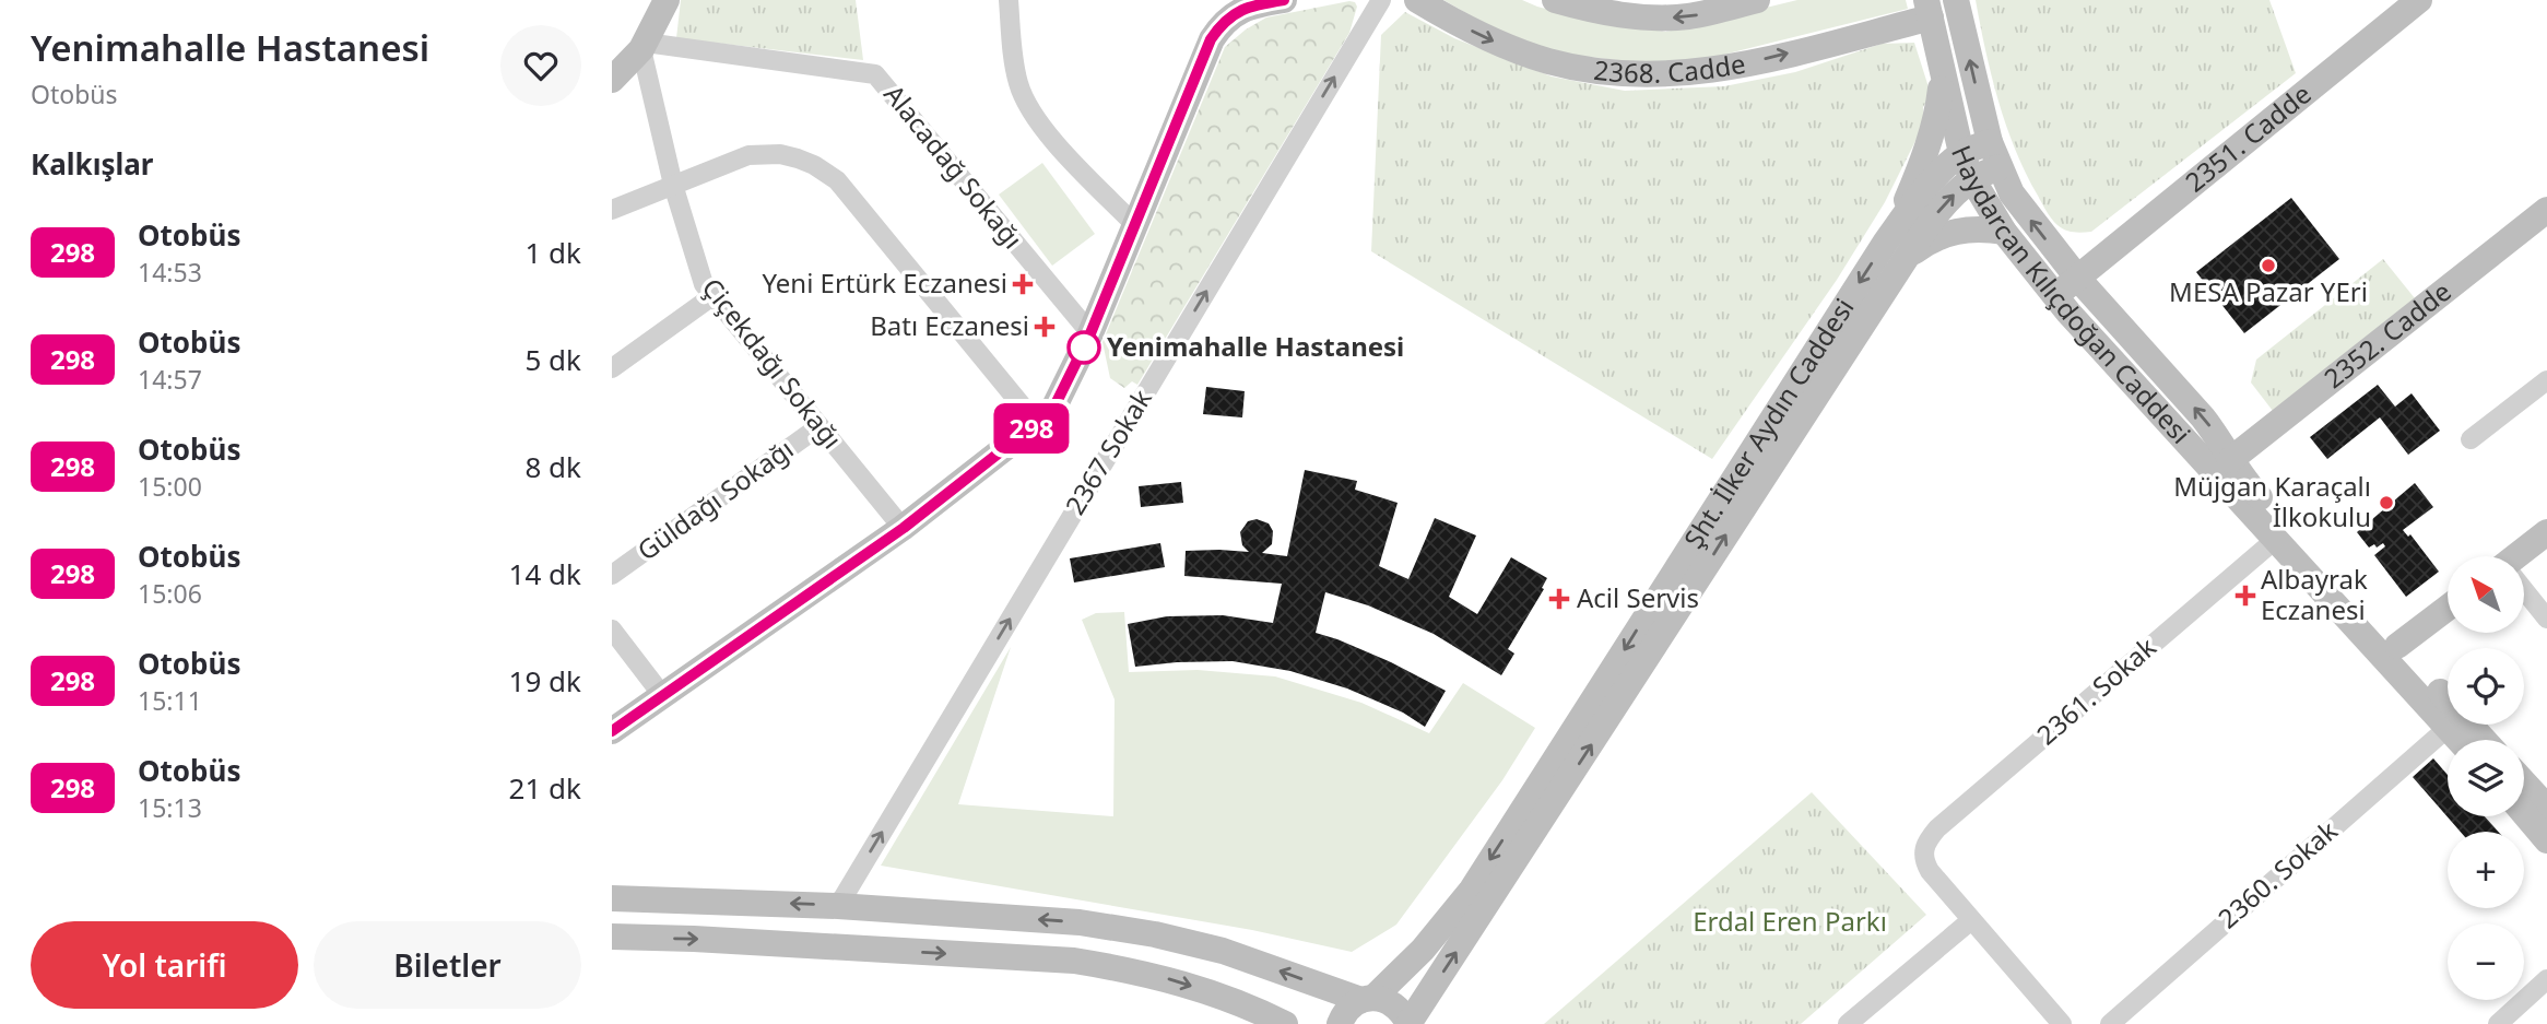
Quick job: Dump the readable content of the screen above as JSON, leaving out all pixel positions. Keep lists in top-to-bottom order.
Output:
{
  "streets": {
    "main road": [
      "2368. Cadde",
      "2351. Cadde",
      "Haydarcan Kılıçdoğan Caddesi",
      "2352. Cadde",
      "Şht. İlker Aydın Caddesi"
    ],
    "street": [
      "Alacadağ Sokağı",
      "Çiçekdağı Sokağı",
      "2367 Sokak",
      "Güldağı Sokağı",
      "2361. Sokak",
      "2360. Sokak"
    ]
  },
  "crossings": [
    ["2368. Cadde", "Haydarcan Kılıçdoğan Caddesi"],
    ["2351. Cadde", "Haydarcan Kılıçdoğan Caddesi"],
    ["Alacadağ Sokağı", "Çiçekdağı Sokağı"],
    ["Haydarcan Kılıçdoğan Caddesi", "2352. Cadde"],
    ["Haydarcan Kılıçdoğan Caddesi", "Şht. İlker Aydın Caddesi"],
    ["Haydarcan Kılıçdoğan Caddesi", "2361. Sokak"],
    ["Haydarcan Kılıçdoğan Caddesi", "2360. Sokak"],
    ["Çiçekdağı Sokağı", "Güldağı Sokağı"]
  ],
  "one_way": ["2367 Sokak"],
  "parks": ["Erdal Eren Parkı"],
  "places": {
    "other": ["MESA Pazar YEri", "Yenimahalle Hastanesi", "Müjgan Karaçalı İlkokulu"],
    "health": [
      "Yeni Ertürk Eczanesi",
      "Batı Eczanesi",
      "Albayrak Eczanesi",
      "Acil Servis"
    ]
  },
  "lines": ["bus line 298"],
  "north": "top left",
  "page": {
    "heading": [
      ["Yenimahalle Hastanesi", "Otobüs"],
      "Kalkışlar"
    ],
    "on_map": "298",
    "list": [
      {
        "mark": "298",
        "name": "Otobüs",
        "note": "14:53",
        "value": "1 dk"
      },
      {
        "mark": "298",
        "name": "Otobüs",
        "note": "14:57",
        "value": "5 dk"
      },
      {
        "mark": "298",
        "name": "Otobüs",
        "note": "15:00",
        "value": "8 dk"
      },
      {
        "mark": "298",
        "name": "Otobüs",
        "note": "15:06",
        "value": "14 dk"
      },
      {
        "mark": "298",
        "name": "Otobüs",
        "note": "15:11",
        "value": "19 dk"
      },
      {
        "mark": "298",
        "name": "Otobüs",
        "note": "15:13",
        "value": "21 dk"
      }
    ],
    "map_buttons": ["+", "−"],
    "buttons": ["Yol tarifi", "Biletler"]
  }
}
